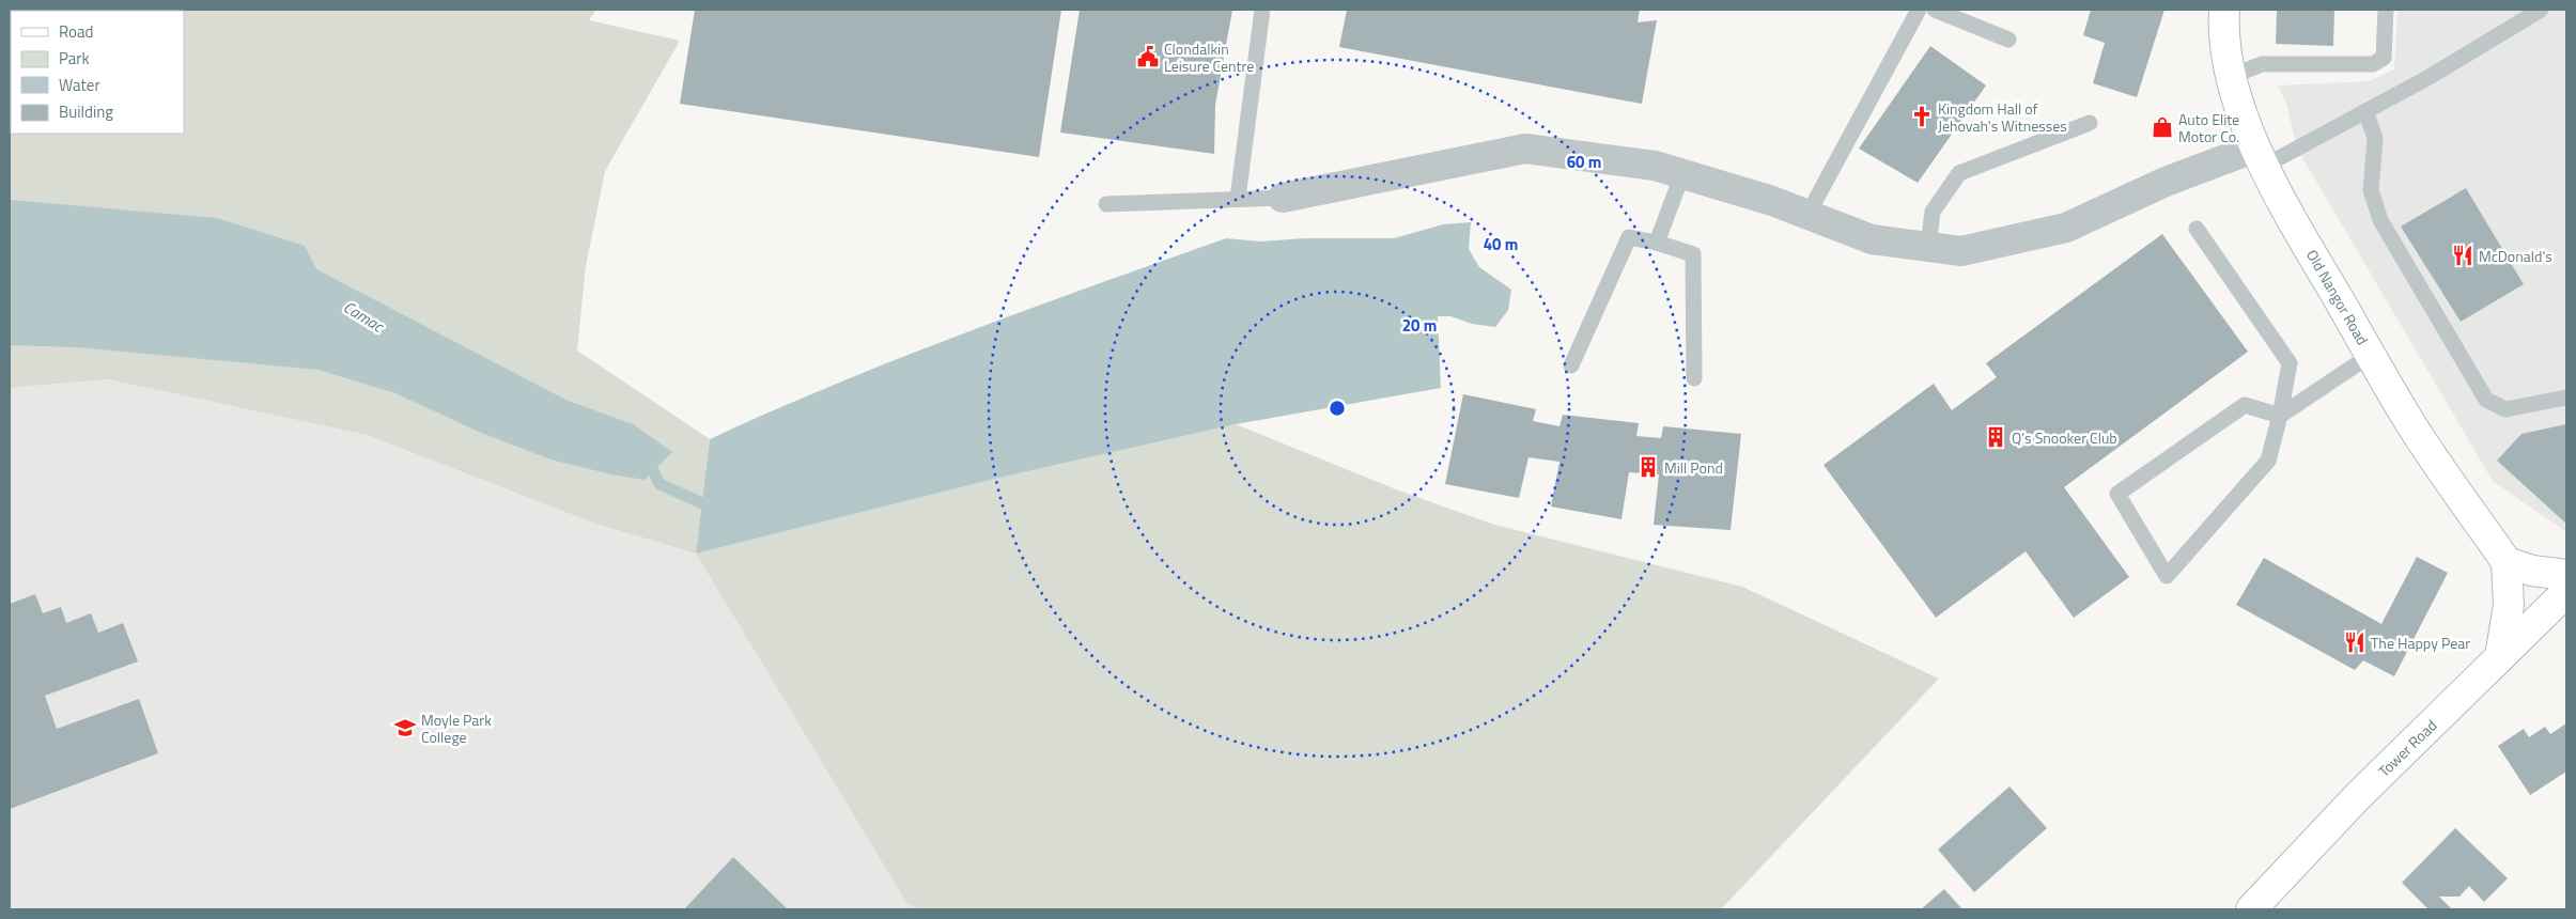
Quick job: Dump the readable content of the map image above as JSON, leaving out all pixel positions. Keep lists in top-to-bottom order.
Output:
{
  "streets": {
    "street": ["Old Nangor Road", "Tower Road"]
  },
  "water": ["Camac"],
  "places": {
    "public building": ["Clondalkin Leisure Centre"],
    "church": ["Kingdom Hall of Jehovah's Witnesses"],
    "shop": ["Auto Elite Motor Co."],
    "restaurant": ["McDonald's", "The Happy Pear"],
    "building": ["Q's Snooker Club", "Mill Pond"],
    "school or university": ["Moyle Park College"]
  },
  "legend": [
    "Road",
    "Park",
    "Water",
    "Building"
  ],
  "rings": ["60 m", "40 m", "20 m"]
}
